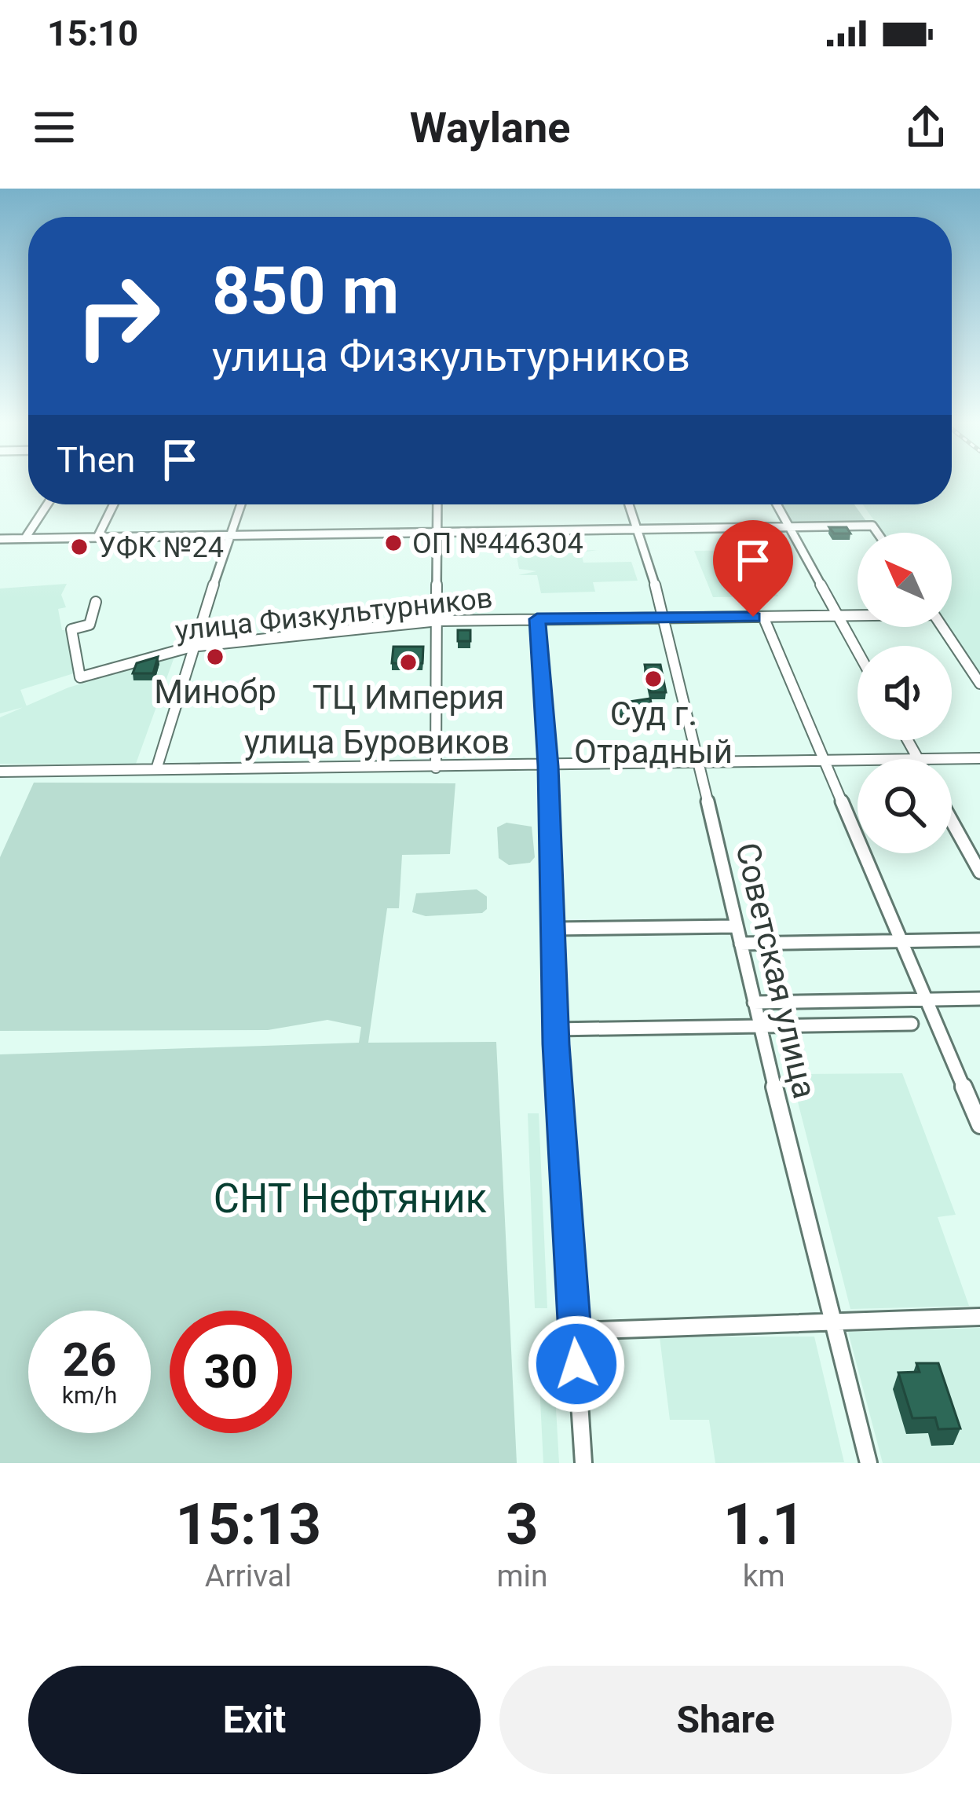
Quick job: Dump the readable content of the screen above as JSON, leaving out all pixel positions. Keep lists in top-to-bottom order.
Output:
{
  "streets": {
    "street": ["улица Физкультурников", "улица Буровиков", "Советская улица"]
  },
  "crossings": [
    ["улица Физкультурников", "Советская улица"],
    ["улица Буровиков", "Советская улица"]
  ],
  "parks": ["СНТ Нефтяник"],
  "places": [
    "ОП №446304",
    "УФК №24",
    "Минобр",
    "ТЦ Империя",
    "Суд г. Отрадный"
  ],
  "north": "top left",
  "page": {
    "status": "15:10",
    "header": "Waylane",
    "turn": ["850 m", "улица Физкультурников"],
    "then": "Then",
    "speed": "26 km/h",
    "limit": "30",
    "eta": [
      "15:13",
      "Arrival",
      "3",
      "min",
      "1.1",
      "km"
    ],
    "buttons": ["Exit", "Share"]
  }
}
